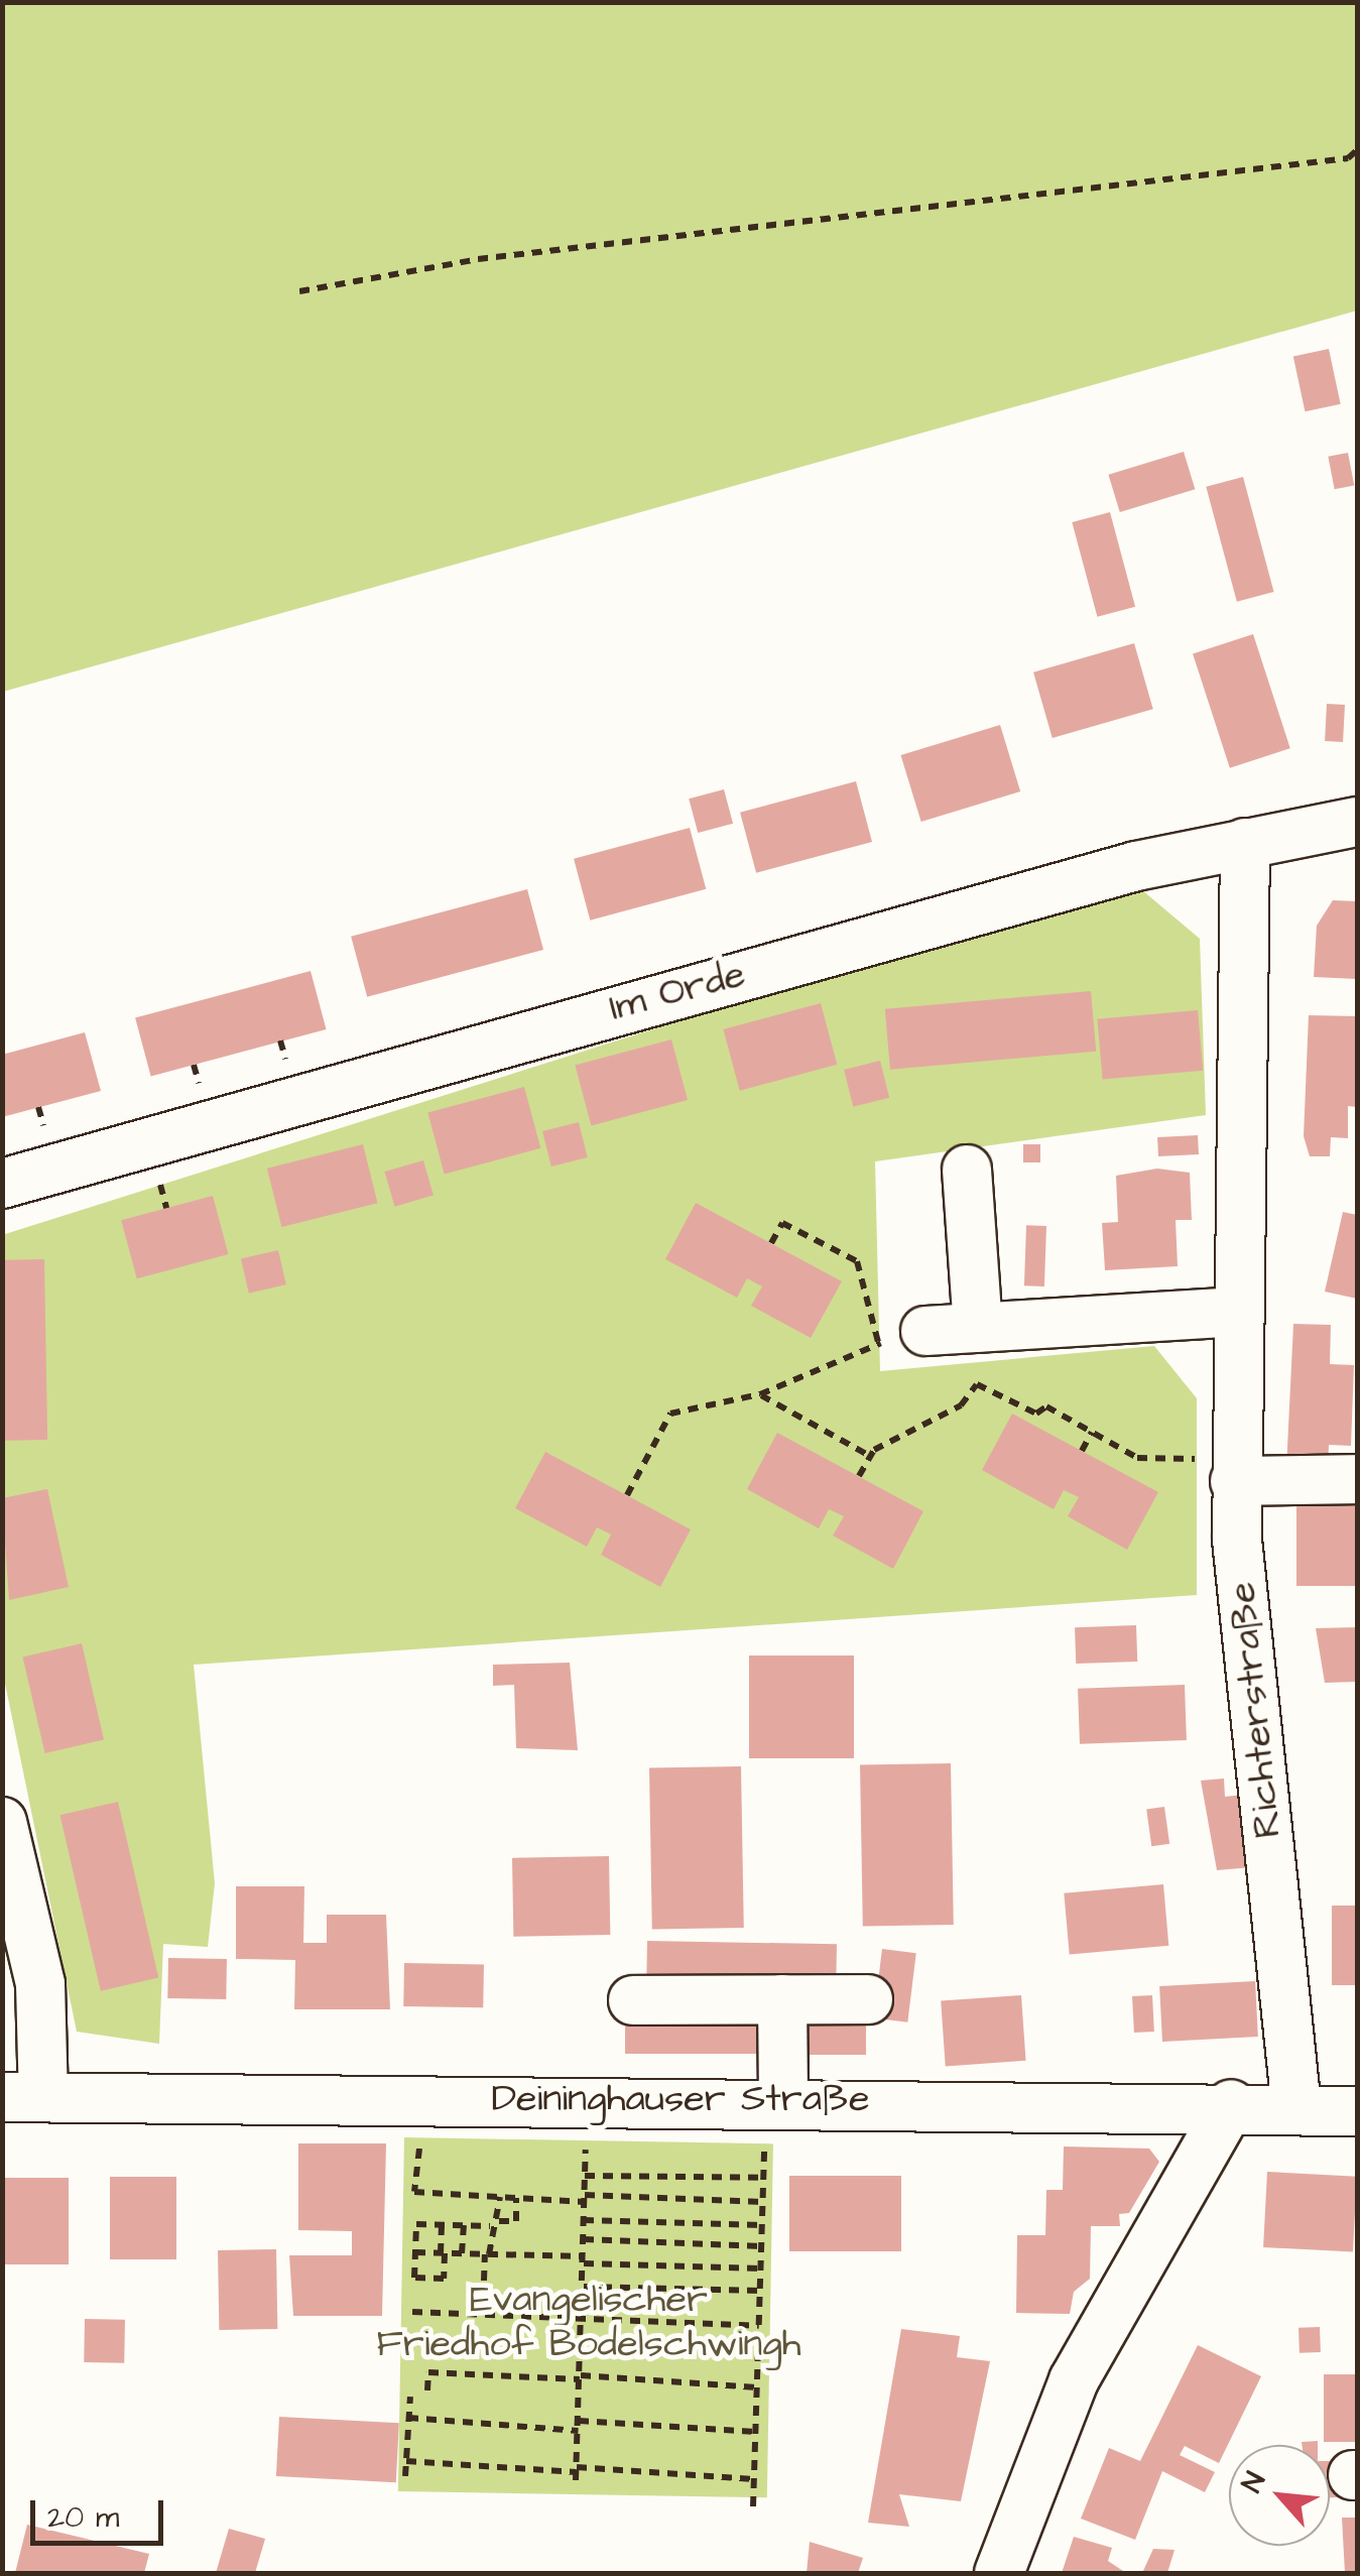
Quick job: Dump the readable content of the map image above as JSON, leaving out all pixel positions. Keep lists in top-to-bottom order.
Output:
{
  "streets": {
    "street": ["Im Orde", "Richterstraße", "Deininghauser Straße"]
  },
  "crossings": [
    ["Im Orde", "Richterstraße"],
    ["Richterstraße", "Deininghauser Straße"]
  ],
  "parks": ["Evangelischer Friedhof Bodelschwingh"],
  "scale_bar": "20 m",
  "north": "top left"
}
